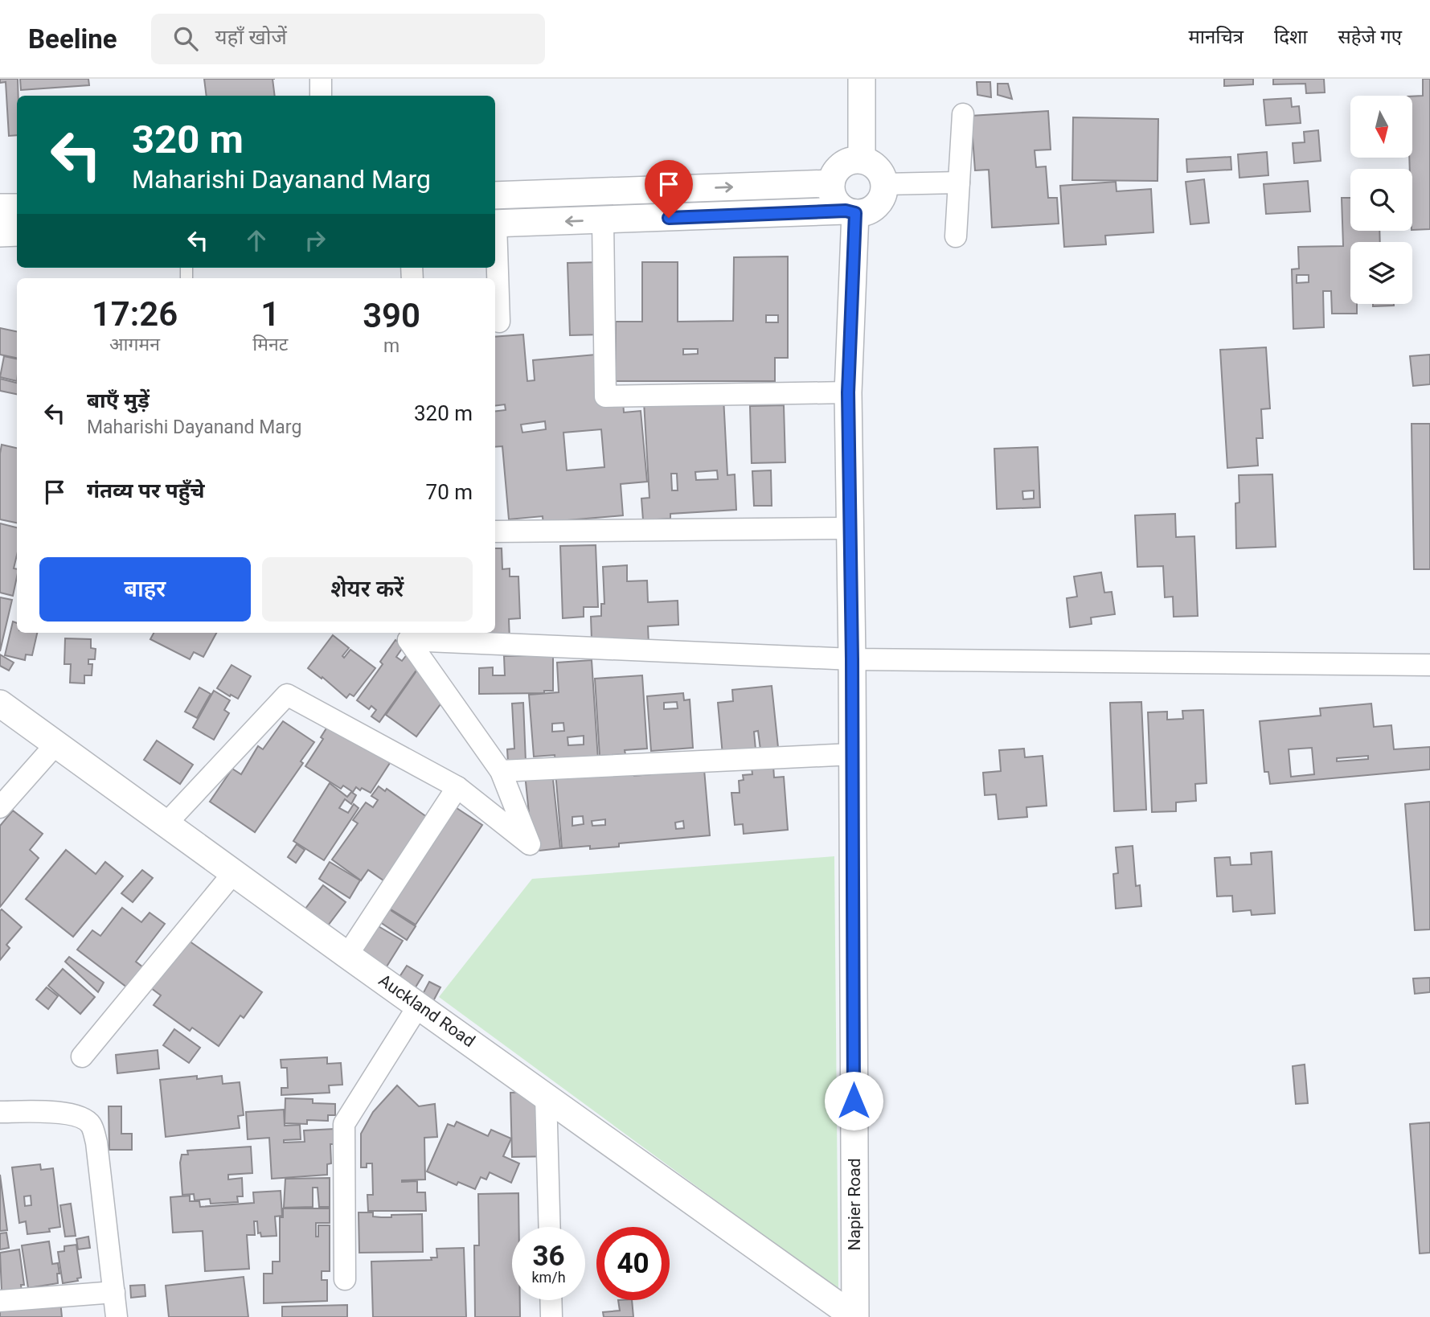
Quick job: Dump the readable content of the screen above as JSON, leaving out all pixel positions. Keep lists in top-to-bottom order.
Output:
{
  "streets": {
    "street": ["Auckland Road", "Napier Road"]
  },
  "crossings": [
    ["Auckland Road", "Napier Road"]
  ],
  "north": "bottom",
  "page": {
    "header": "Beeline",
    "search": "यहाँ खोजें",
    "nav": ["मानचित्र", "दिशा", "सहेजे गए"],
    "turn": ["320 m", "Maharishi Dayanand Marg"],
    "eta": [
      "17:26",
      "आगमन",
      "1",
      "मिनट",
      "390",
      "m"
    ],
    "list": [
      {
        "name": "बाएँ मुड़ें",
        "note": "Maharishi Dayanand Marg",
        "value": "320 m"
      },
      {
        "name": "गंतव्य पर पहुँचे",
        "value": "70 m"
      }
    ],
    "buttons": ["बाहर", "शेयर करें"],
    "speed": "36 km/h",
    "limit": "40"
  }
}
